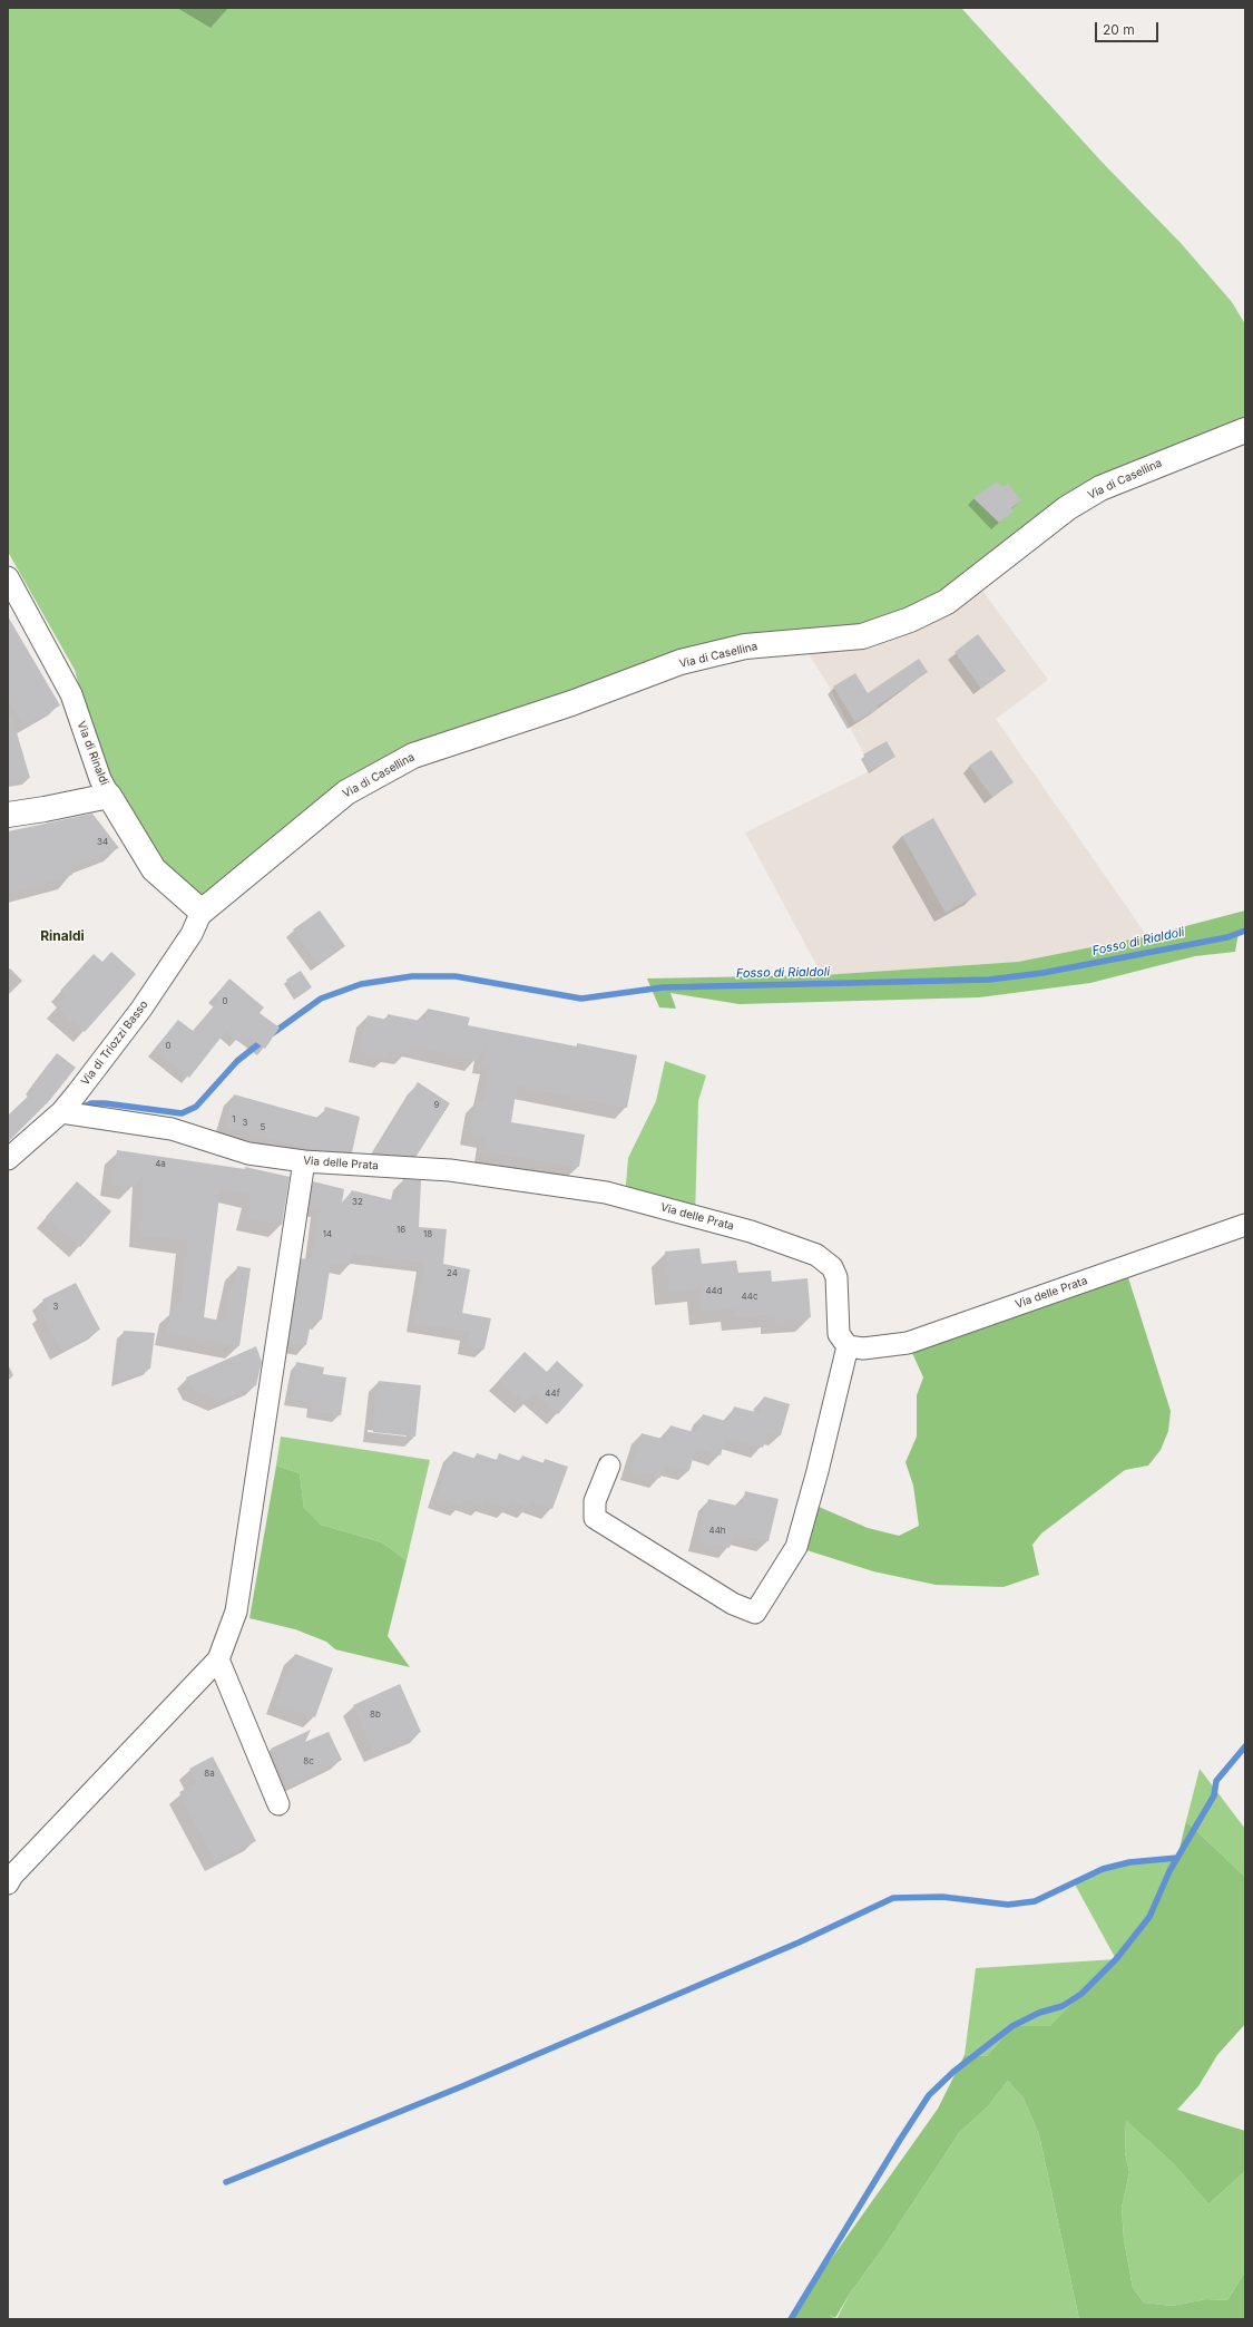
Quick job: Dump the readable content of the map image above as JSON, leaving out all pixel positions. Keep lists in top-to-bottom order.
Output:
{
  "streets": {
    "street": [
      "Via di Casellina",
      "Via di Rinaldi",
      "Via di Triozzi Basso",
      "Via delle Prata"
    ]
  },
  "crossings": [
    ["Via di Casellina", "Via di Rinaldi"],
    ["Via di Casellina", "Via di Triozzi Basso"],
    ["Via di Rinaldi", "Via di Triozzi Basso"],
    ["Via di Triozzi Basso", "Via delle Prata"]
  ],
  "districts": ["Rinaldi"],
  "water": ["Fosso di Rialdoli"],
  "house_numbers": [
    "34",
    "0",
    "0",
    "9",
    "1",
    "3",
    "5",
    "4a",
    "32",
    "16",
    "14",
    "18",
    "24",
    "44d",
    "44c",
    "3",
    "44f",
    "44h",
    "8b",
    "8c",
    "8a"
  ],
  "scale_bar": "20 m"
}
